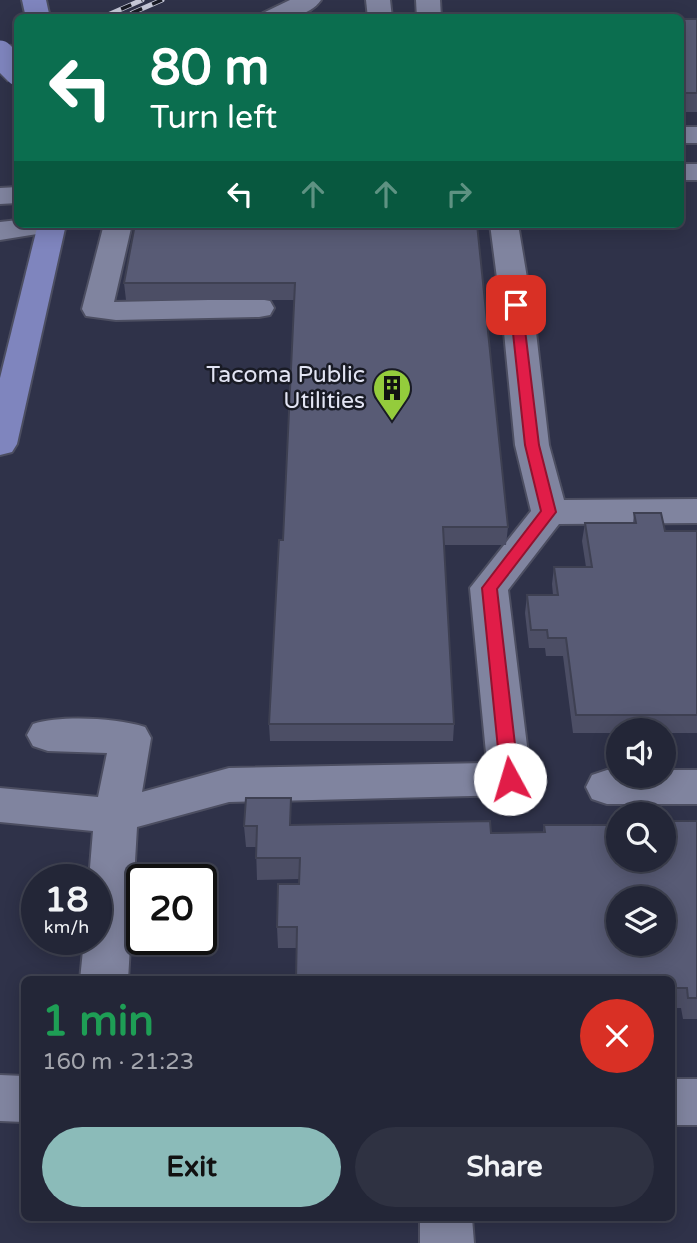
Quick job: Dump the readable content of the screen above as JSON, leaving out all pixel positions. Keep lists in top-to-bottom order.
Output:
{
  "places": {
    "building": ["Tacoma Public Utilities"]
  },
  "page": {
    "turn": ["80 m", "Turn left"],
    "speed": "18 km/h",
    "limit": "20",
    "heading": ["1 min", "160 m · 21:23"],
    "buttons": ["Exit", "Share"]
  }
}
